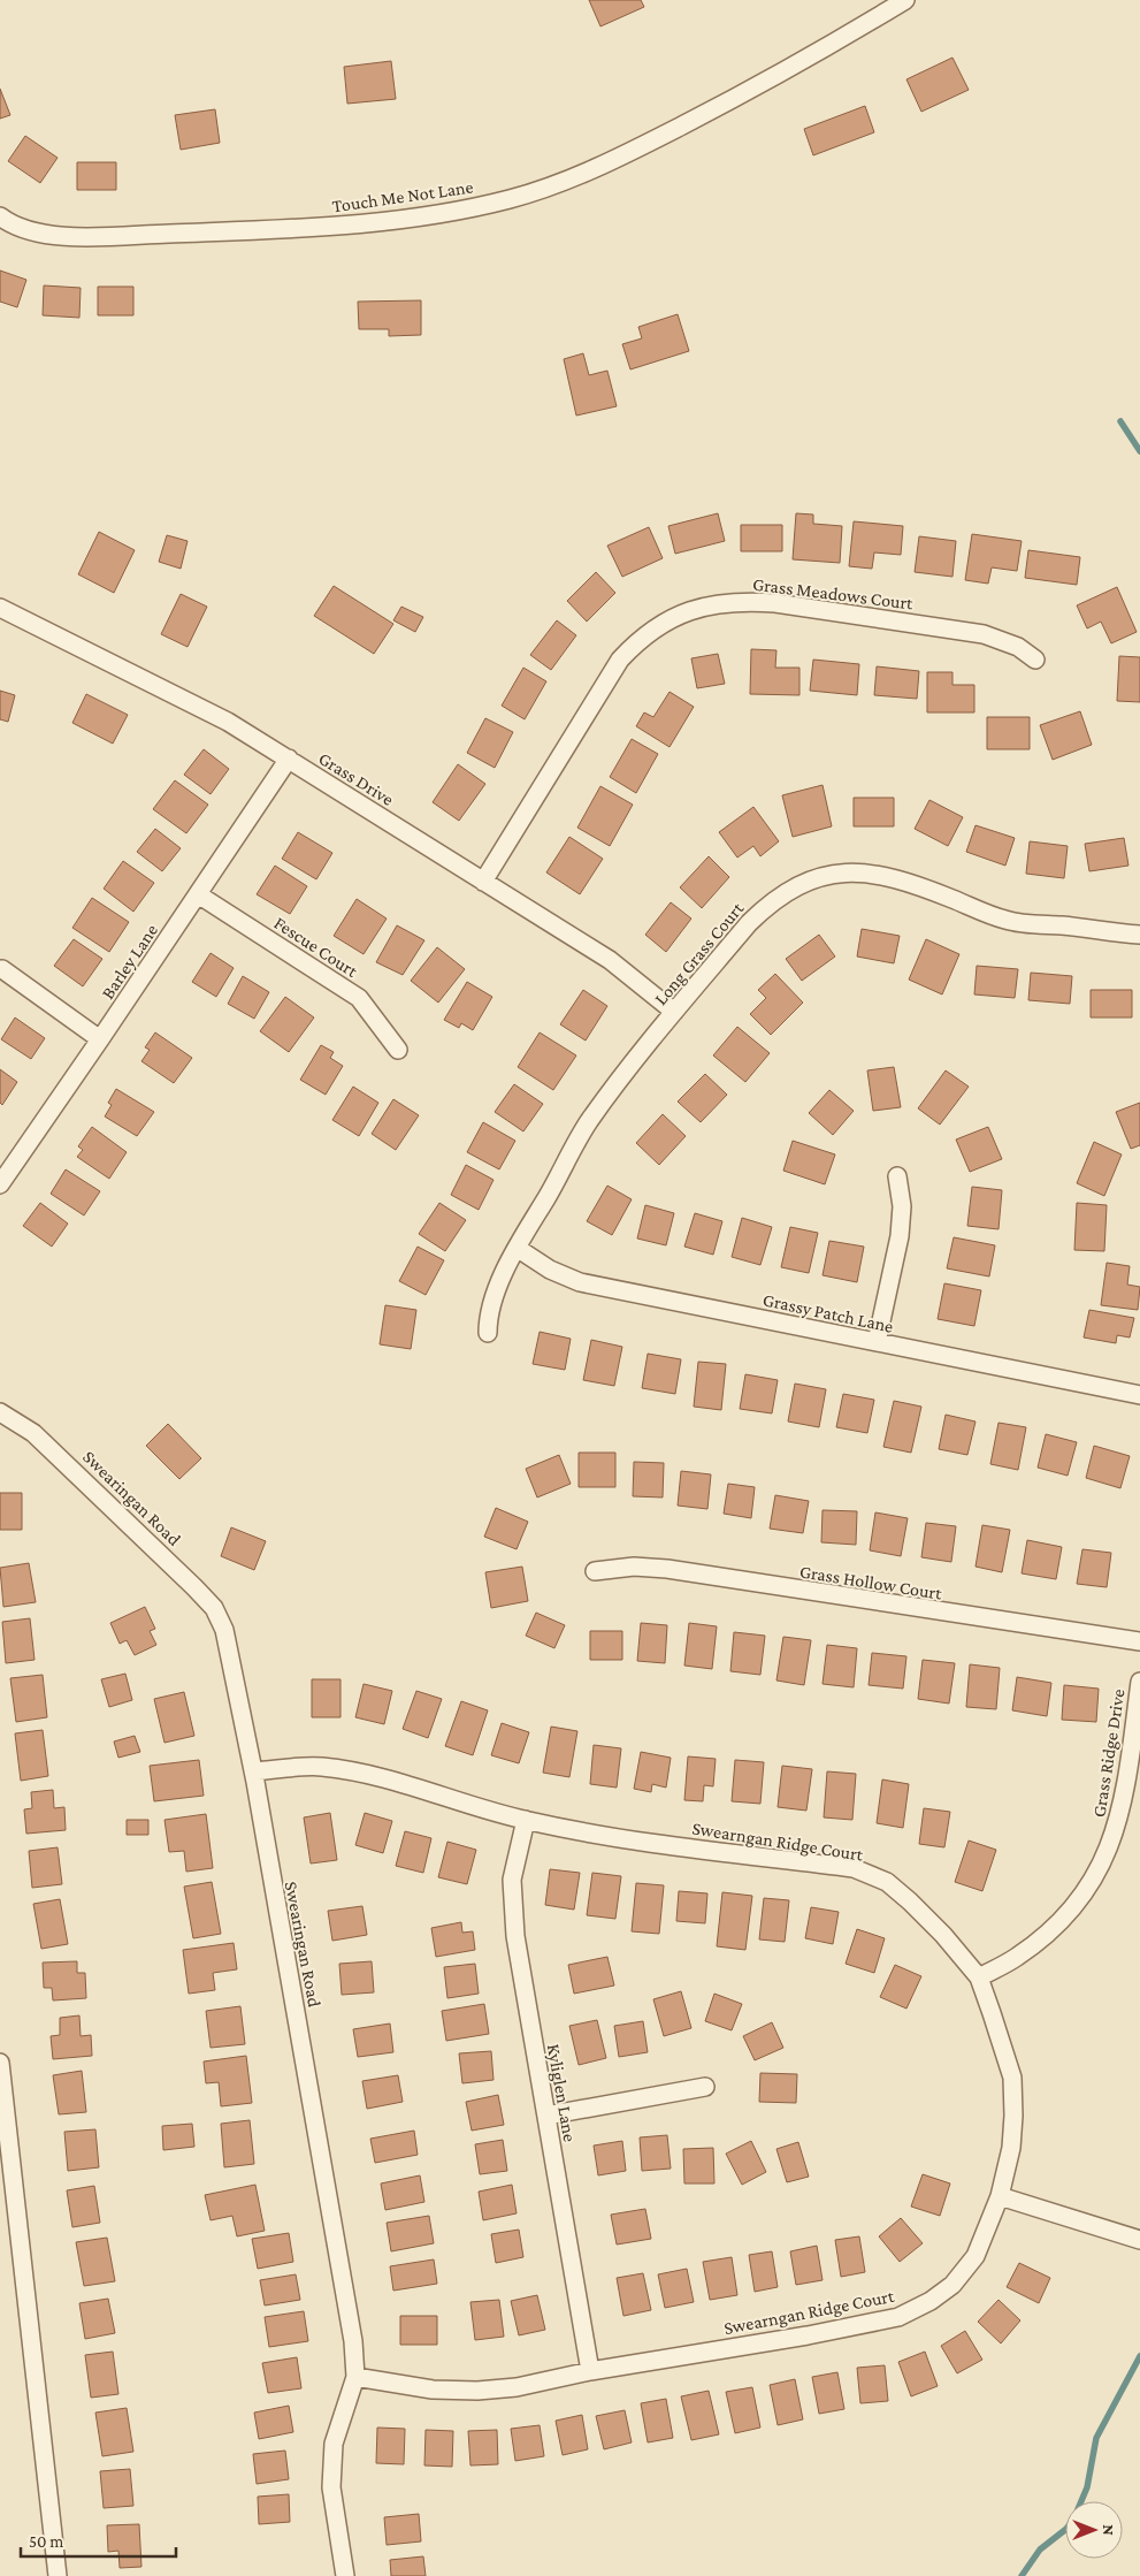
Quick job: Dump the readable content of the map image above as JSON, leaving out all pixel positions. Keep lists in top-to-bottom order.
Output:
{
  "streets": {
    "street": [
      "Touch Me Not Lane",
      "Grass Meadows Court",
      "Grass Drive",
      "Fescue Court",
      "Long Grass Court",
      "Barley Lane",
      "Grassy Patch Lane",
      "Swearingan Road",
      "Grass Hollow Court",
      "Grass Ridge Drive",
      "Swearngan Ridge Court",
      "Kyliglen Lane"
    ]
  },
  "crossings": [
    ["Grass Meadows Court", "Grass Drive"],
    ["Grass Drive", "Long Grass Court"],
    ["Grass Drive", "Barley Lane"],
    ["Fescue Court", "Barley Lane"],
    ["Long Grass Court", "Grassy Patch Lane"],
    ["Swearingan Road", "Swearngan Ridge Court"],
    ["Grass Ridge Drive", "Swearngan Ridge Court"],
    ["Swearngan Ridge Court", "Kyliglen Lane"]
  ],
  "scale_bar": "50 m",
  "north": "right"
}
